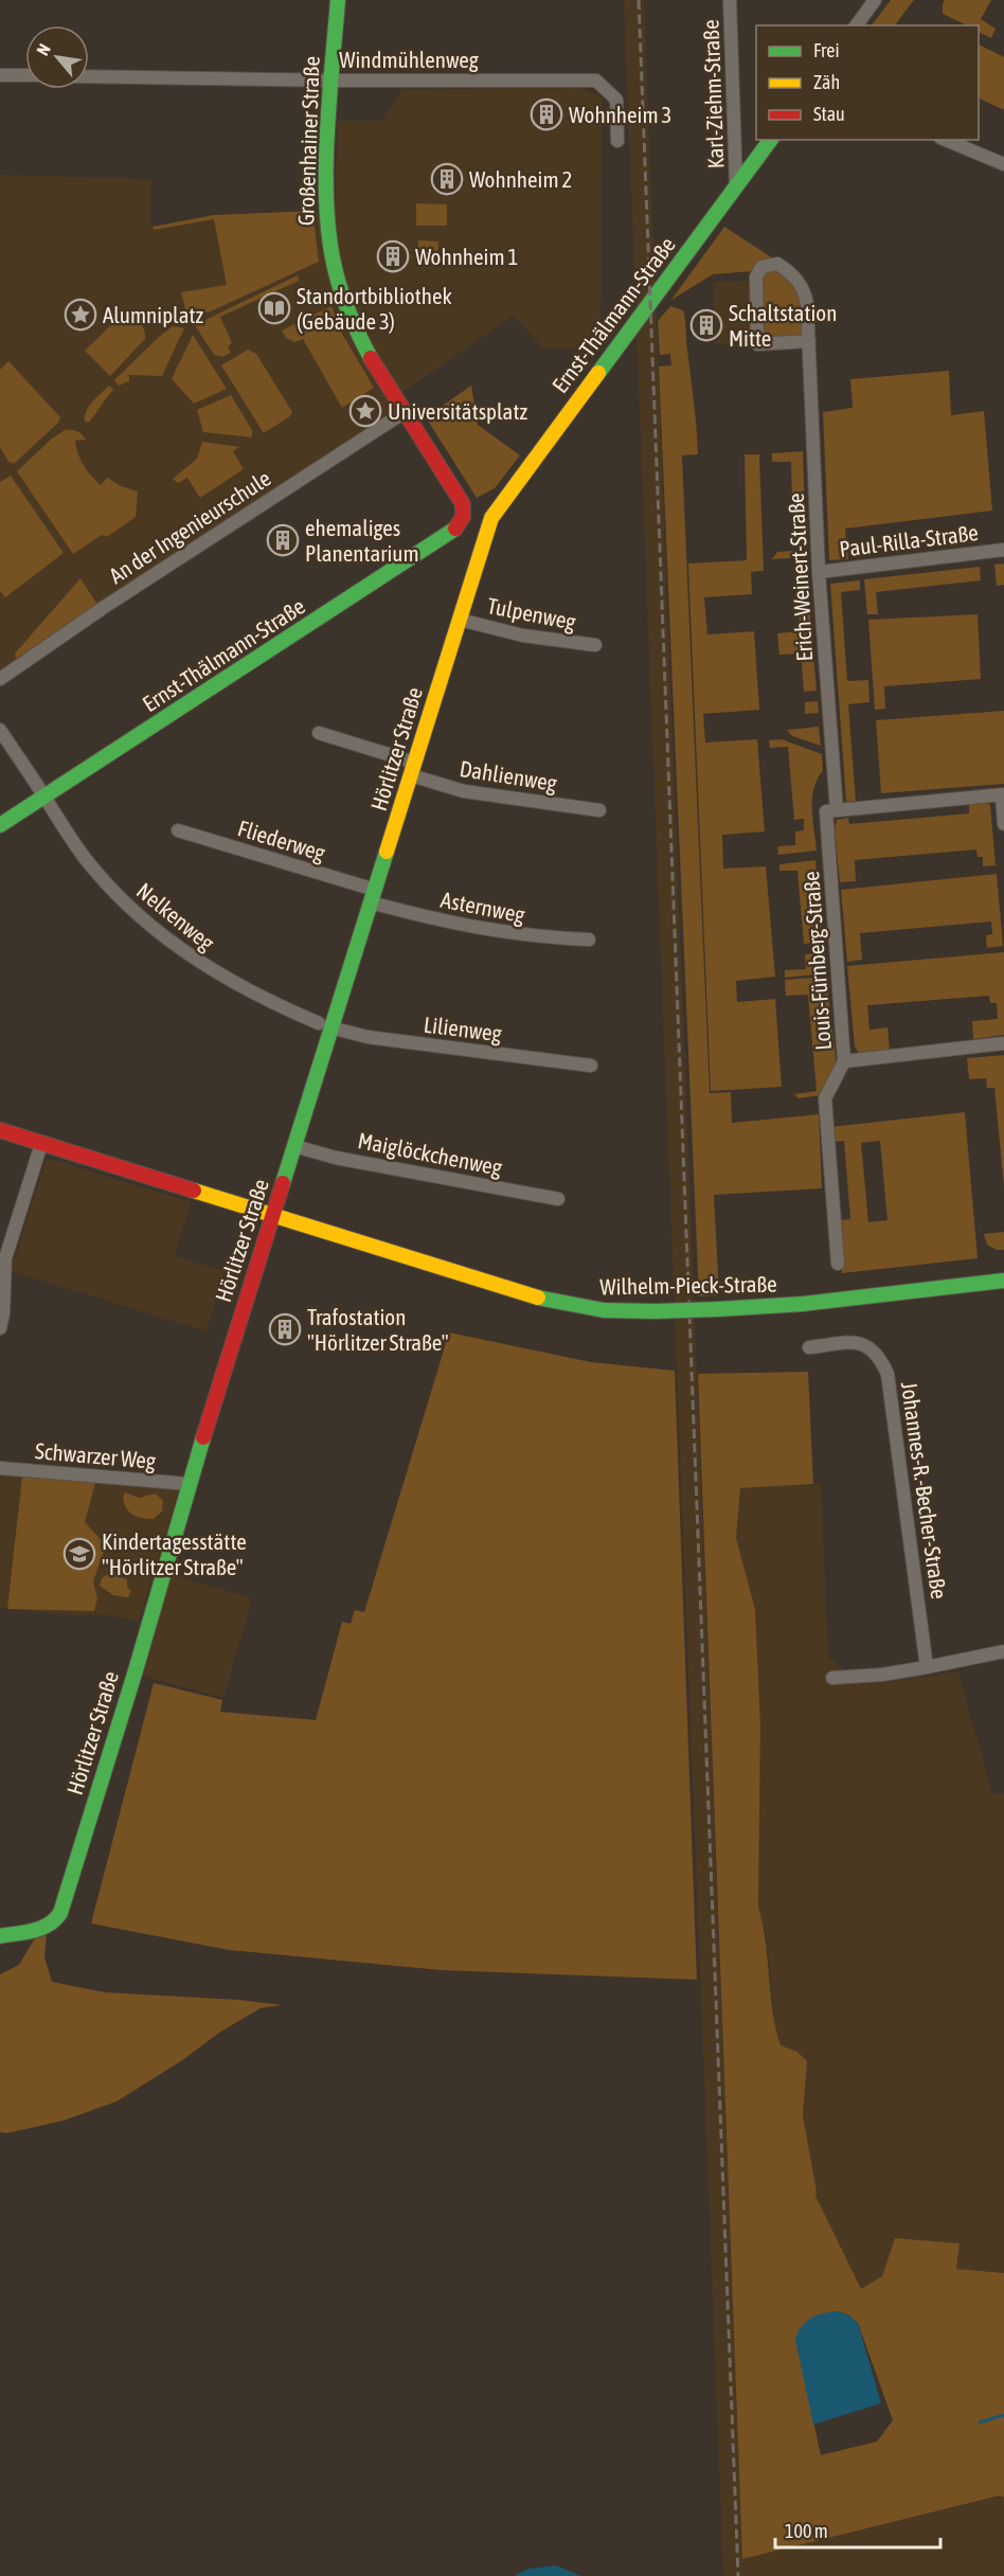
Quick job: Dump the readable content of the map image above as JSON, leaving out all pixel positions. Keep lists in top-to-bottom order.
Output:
{
  "streets": {
    "main road": [
      "Großenhainer Straße",
      "Ernst-Thälmann-Straße",
      "Hörlitzer Straße",
      "Wilhelm-Pieck-Straße"
    ],
    "street": [
      "Windmühlenweg",
      "Karl-Ziehm-Straße",
      "An der Ingenieurschule",
      "Paul-Rilla-Straße",
      "Erich-Weinert-Straße",
      "Tulpenweg",
      "Dahlienweg",
      "Fliederweg",
      "Asternweg",
      "Nelkenweg",
      "Louis-Fürnberg-Straße",
      "Lilienweg",
      "Maiglöckchenweg",
      "Schwarzer Weg",
      "Johannes-R.-Becher-Straße"
    ]
  },
  "crossings": [
    ["Windmühlenweg", "Großenhainer Straße"],
    ["Karl-Ziehm-Straße", "Ernst-Thälmann-Straße"],
    ["Großenhainer Straße", "Ernst-Thälmann-Straße"],
    ["Großenhainer Straße", "An der Ingenieurschule"],
    ["Ernst-Thälmann-Straße", "Hörlitzer Straße"],
    ["Ernst-Thälmann-Straße", "Nelkenweg"],
    ["Paul-Rilla-Straße", "Erich-Weinert-Straße"],
    ["Erich-Weinert-Straße", "Louis-Fürnberg-Straße"],
    ["Tulpenweg", "Hörlitzer Straße"],
    ["Hörlitzer Straße", "Dahlienweg"],
    ["Hörlitzer Straße", "Fliederweg"],
    ["Hörlitzer Straße", "Asternweg"],
    ["Hörlitzer Straße", "Nelkenweg"],
    ["Hörlitzer Straße", "Lilienweg"],
    ["Hörlitzer Straße", "Maiglöckchenweg"],
    ["Hörlitzer Straße", "Wilhelm-Pieck-Straße"],
    ["Hörlitzer Straße", "Schwarzer Weg"],
    ["Fliederweg", "Asternweg"],
    ["Nelkenweg", "Lilienweg"]
  ],
  "places": {
    "building": [
      "Wohnheim 3",
      "Wohnheim 2",
      "Wohnheim 1",
      "Schaltstation Mitte",
      "ehemaliges Planentarium",
      "Trafostation \"Hörlitzer Straße\""
    ],
    "library": ["Standortbibliothek (Gebäude 3)"],
    "place": ["Alumniplatz", "Universitätsplatz"],
    "school or university": ["Kindertagesstätte \"Hörlitzer Straße\""]
  },
  "legend": ["Frei", "Zäh", "Stau"],
  "scale_bar": "100 m",
  "north": "top left"
}
